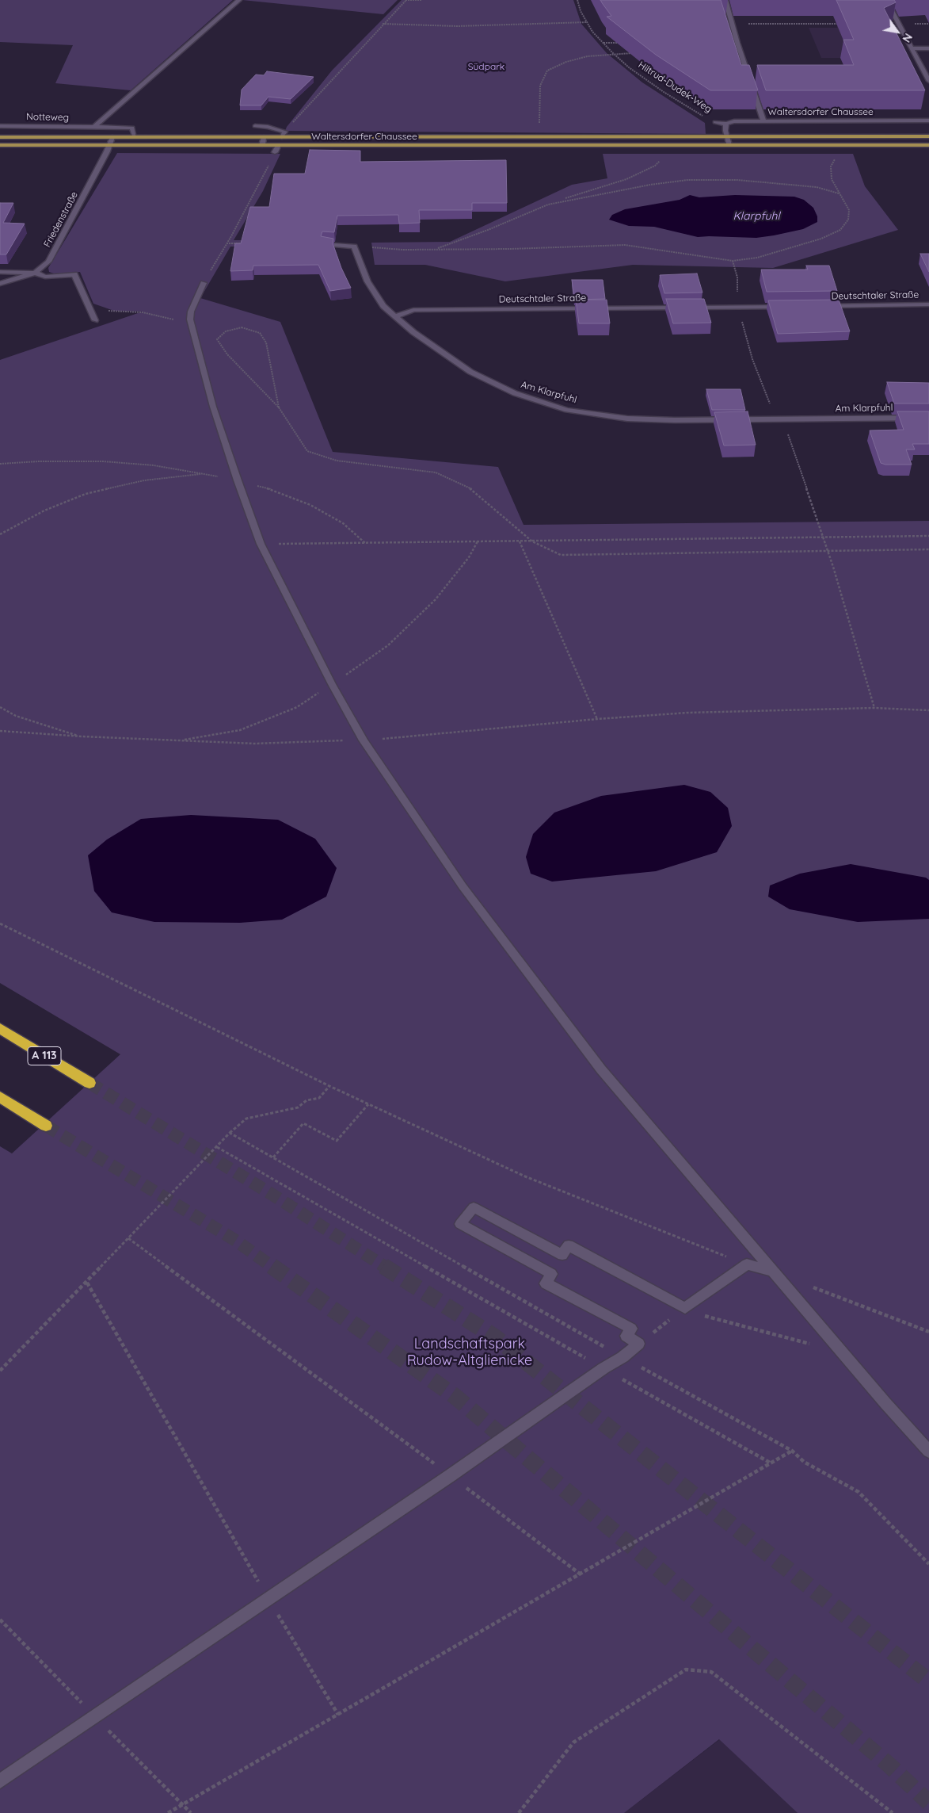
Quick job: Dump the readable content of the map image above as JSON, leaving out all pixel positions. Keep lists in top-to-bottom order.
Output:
{
  "streets": {
    "highway": ["A 113"],
    "main road": ["Waltersdorfer Chaussee"],
    "street": [
      "Hiltrud-Dudek-Weg",
      "Notteweg",
      "Friedenstraße",
      "Deutschtaler Straße",
      "Am Klarpfuhl"
    ]
  },
  "crossings": [
    ["Hiltrud-Dudek-Weg", "Waltersdorfer Chaussee"],
    ["Waltersdorfer Chaussee", "Notteweg"],
    ["Waltersdorfer Chaussee", "Friedenstraße"],
    ["Deutschtaler Straße", "Am Klarpfuhl"]
  ],
  "water": ["Klarpfuhl"],
  "parks": ["Südpark", "Landschaftspark Rudow-Altglienicke"],
  "north": "bottom right"
}
